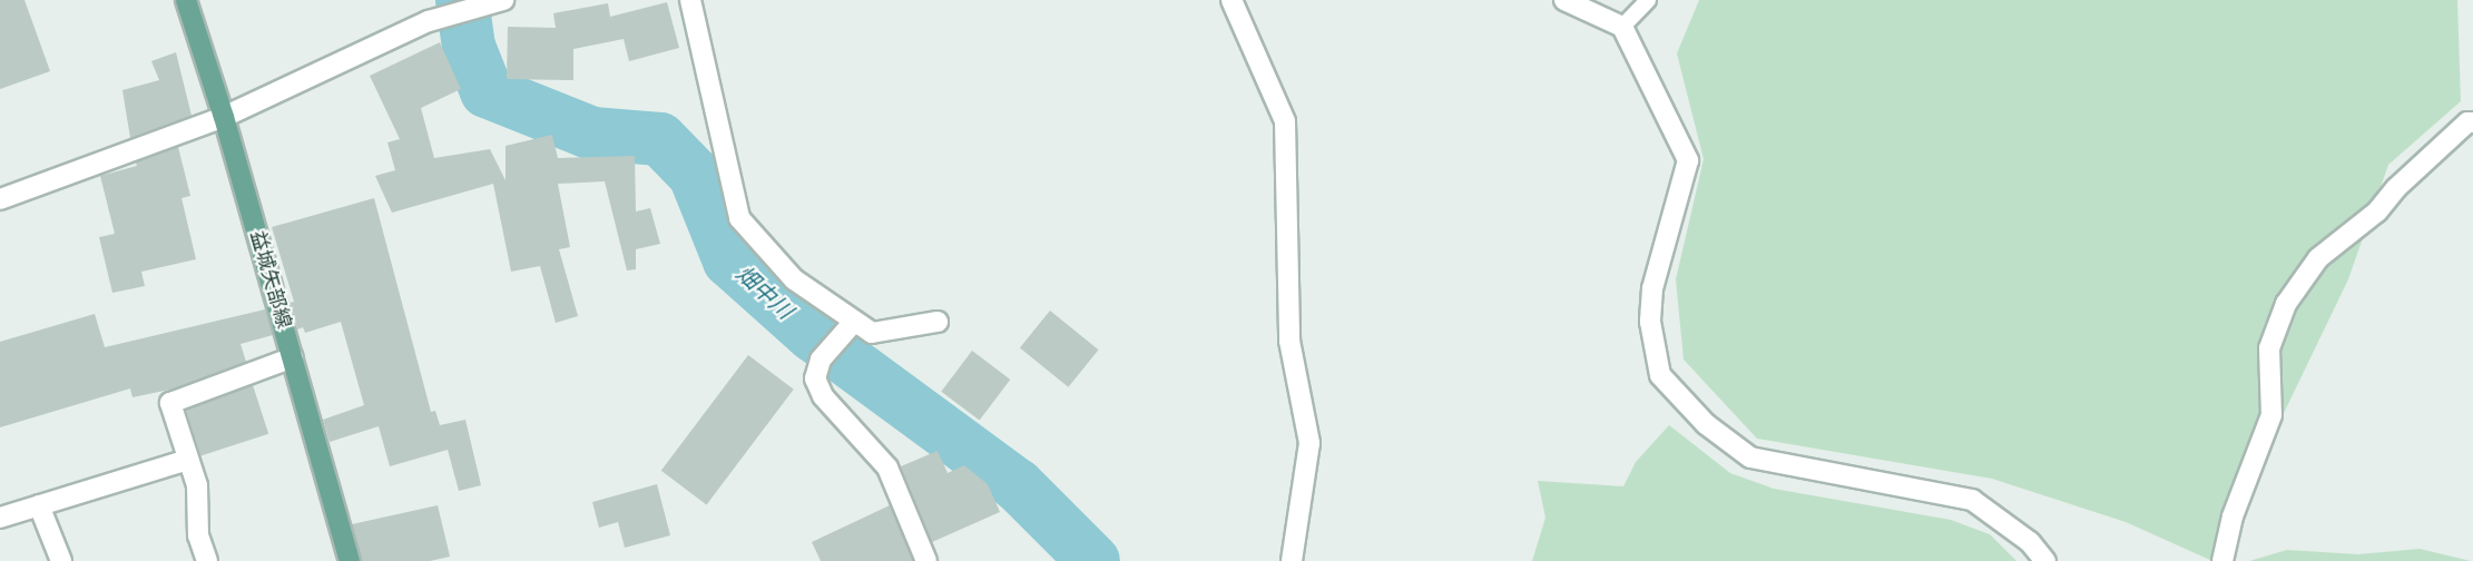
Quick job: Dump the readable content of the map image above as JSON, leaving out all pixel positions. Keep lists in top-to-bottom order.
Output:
{
  "streets": {
    "main road": ["益城矢部線"]
  },
  "water": ["畑中川"]
}
